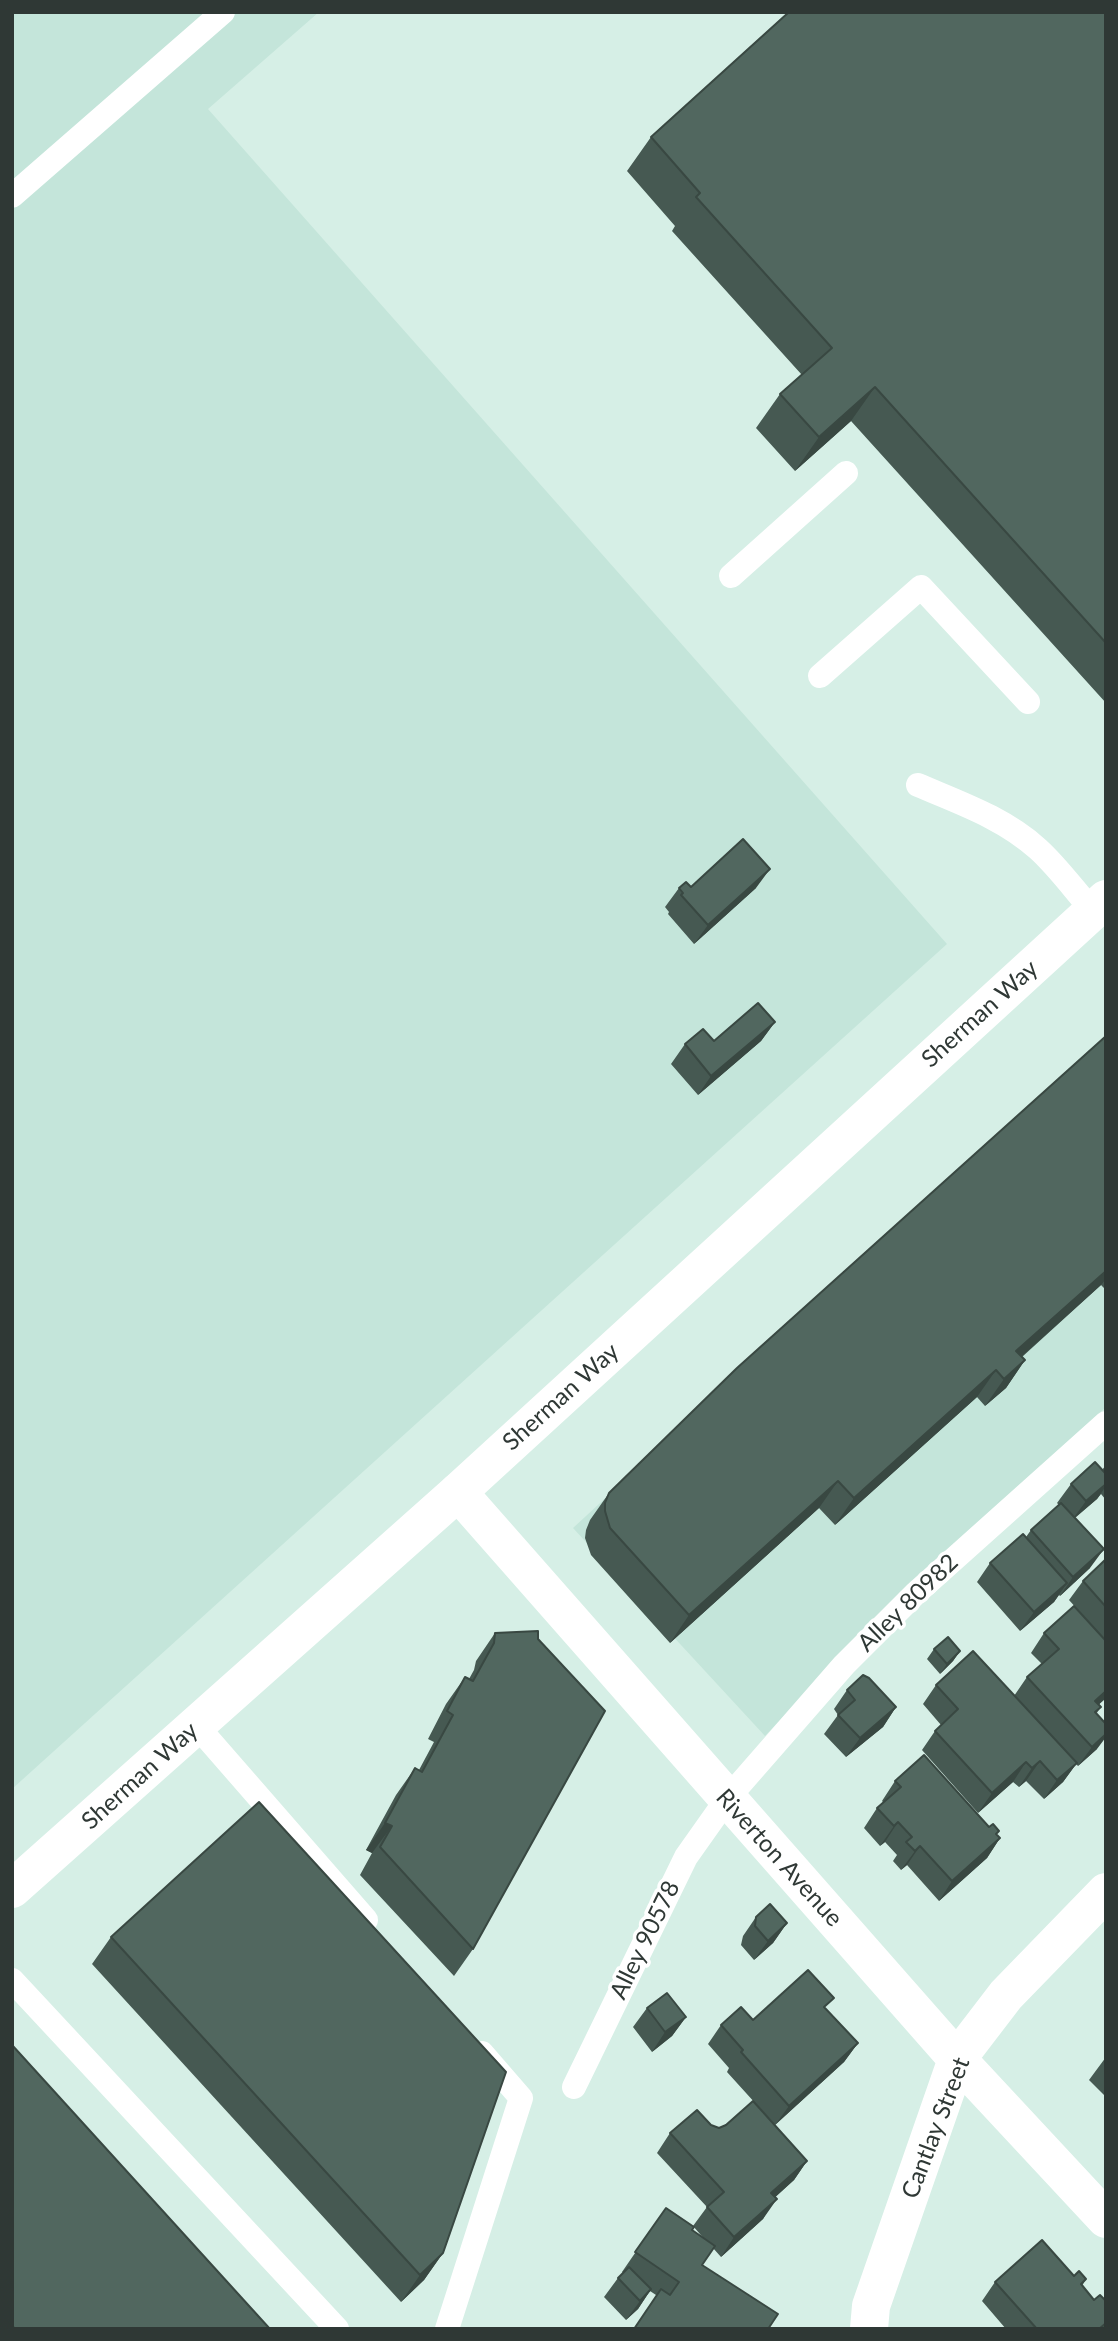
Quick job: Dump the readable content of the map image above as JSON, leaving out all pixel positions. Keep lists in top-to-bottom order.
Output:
{
  "streets": {
    "street": ["Sherman Way", "Riverton Avenue", "Cantlay Street"],
    "lane": ["Alley 80982", "Alley 90578"]
  },
  "crossings": [
    ["Sherman Way", "Riverton Avenue"],
    ["Alley 80982", "Riverton Avenue"],
    ["Alley 80982", "Alley 90578"],
    ["Riverton Avenue", "Alley 90578"],
    ["Riverton Avenue", "Cantlay Street"]
  ]
}
